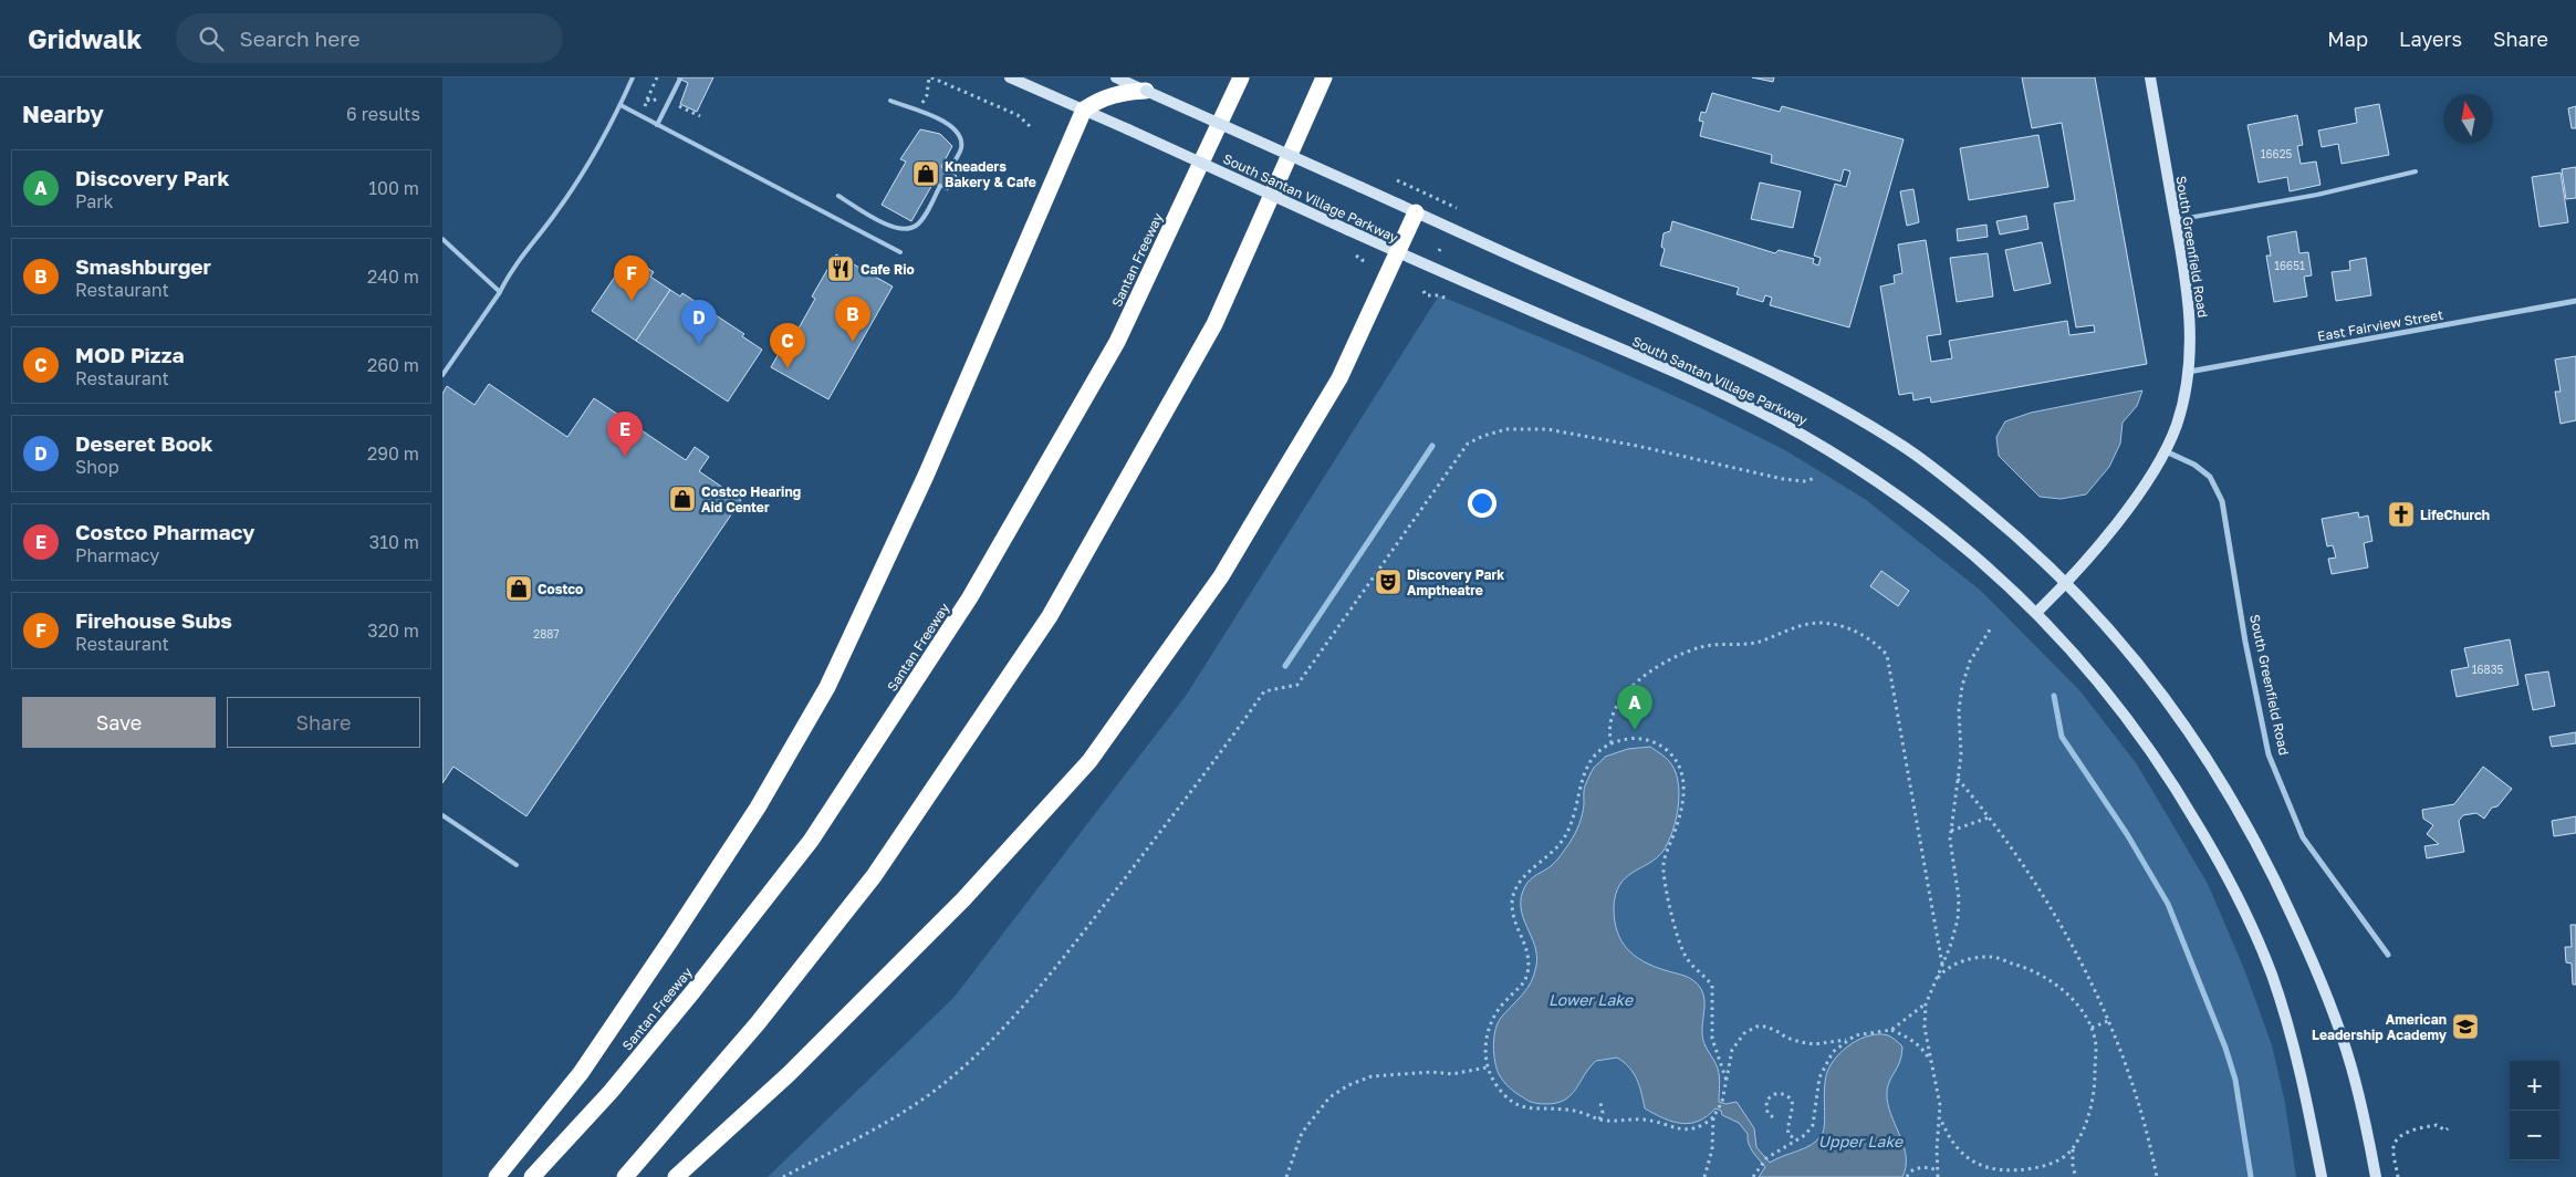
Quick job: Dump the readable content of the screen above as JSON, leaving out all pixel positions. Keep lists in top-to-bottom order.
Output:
{
  "streets": {
    "highway": ["Santan Freeway"],
    "main road": ["South Santan Village Parkway", "South Greenfield Road"],
    "street": ["East Fairview Street"]
  },
  "crossings": [
    ["South Santan Village Parkway", "South Greenfield Road"],
    ["South Greenfield Road", "East Fairview Street"]
  ],
  "water": ["Lower Lake", "Upper Lake"],
  "places": {
    "shop": ["Kneaders Bakery & Cafe", "Costco Hearing Aid Center", "Costco"],
    "restaurant": ["Cafe Rio"],
    "church": ["LifeChurch"],
    "theatre": ["Discovery Park Amptheatre"],
    "school or university": ["American Leadership Academy"]
  },
  "house_numbers": [
    "16625",
    "16651",
    "2887",
    "16835"
  ],
  "north": "top",
  "page": {
    "header": "Gridwalk",
    "search": "Search here",
    "nav": ["Map", "Layers", "Share"],
    "heading": ["Nearby", "6 results"],
    "list": [
      {
        "mark": "A",
        "name": "Discovery Park",
        "note": "Park",
        "value": "100 m"
      },
      {
        "mark": "B",
        "name": "Smashburger",
        "note": "Restaurant",
        "value": "240 m"
      },
      {
        "mark": "C",
        "name": "MOD Pizza",
        "note": "Restaurant",
        "value": "260 m"
      },
      {
        "mark": "D",
        "name": "Deseret Book",
        "note": "Shop",
        "value": "290 m"
      },
      {
        "mark": "E",
        "name": "Costco Pharmacy",
        "note": "Pharmacy",
        "value": "310 m"
      },
      {
        "mark": "F",
        "name": "Firehouse Subs",
        "note": "Restaurant",
        "value": "320 m"
      }
    ],
    "pins": [
      "F",
      "B",
      "D",
      "C",
      "E",
      "A"
    ],
    "buttons": ["Save", "Share"],
    "map_buttons": ["+", "−"]
  }
}
